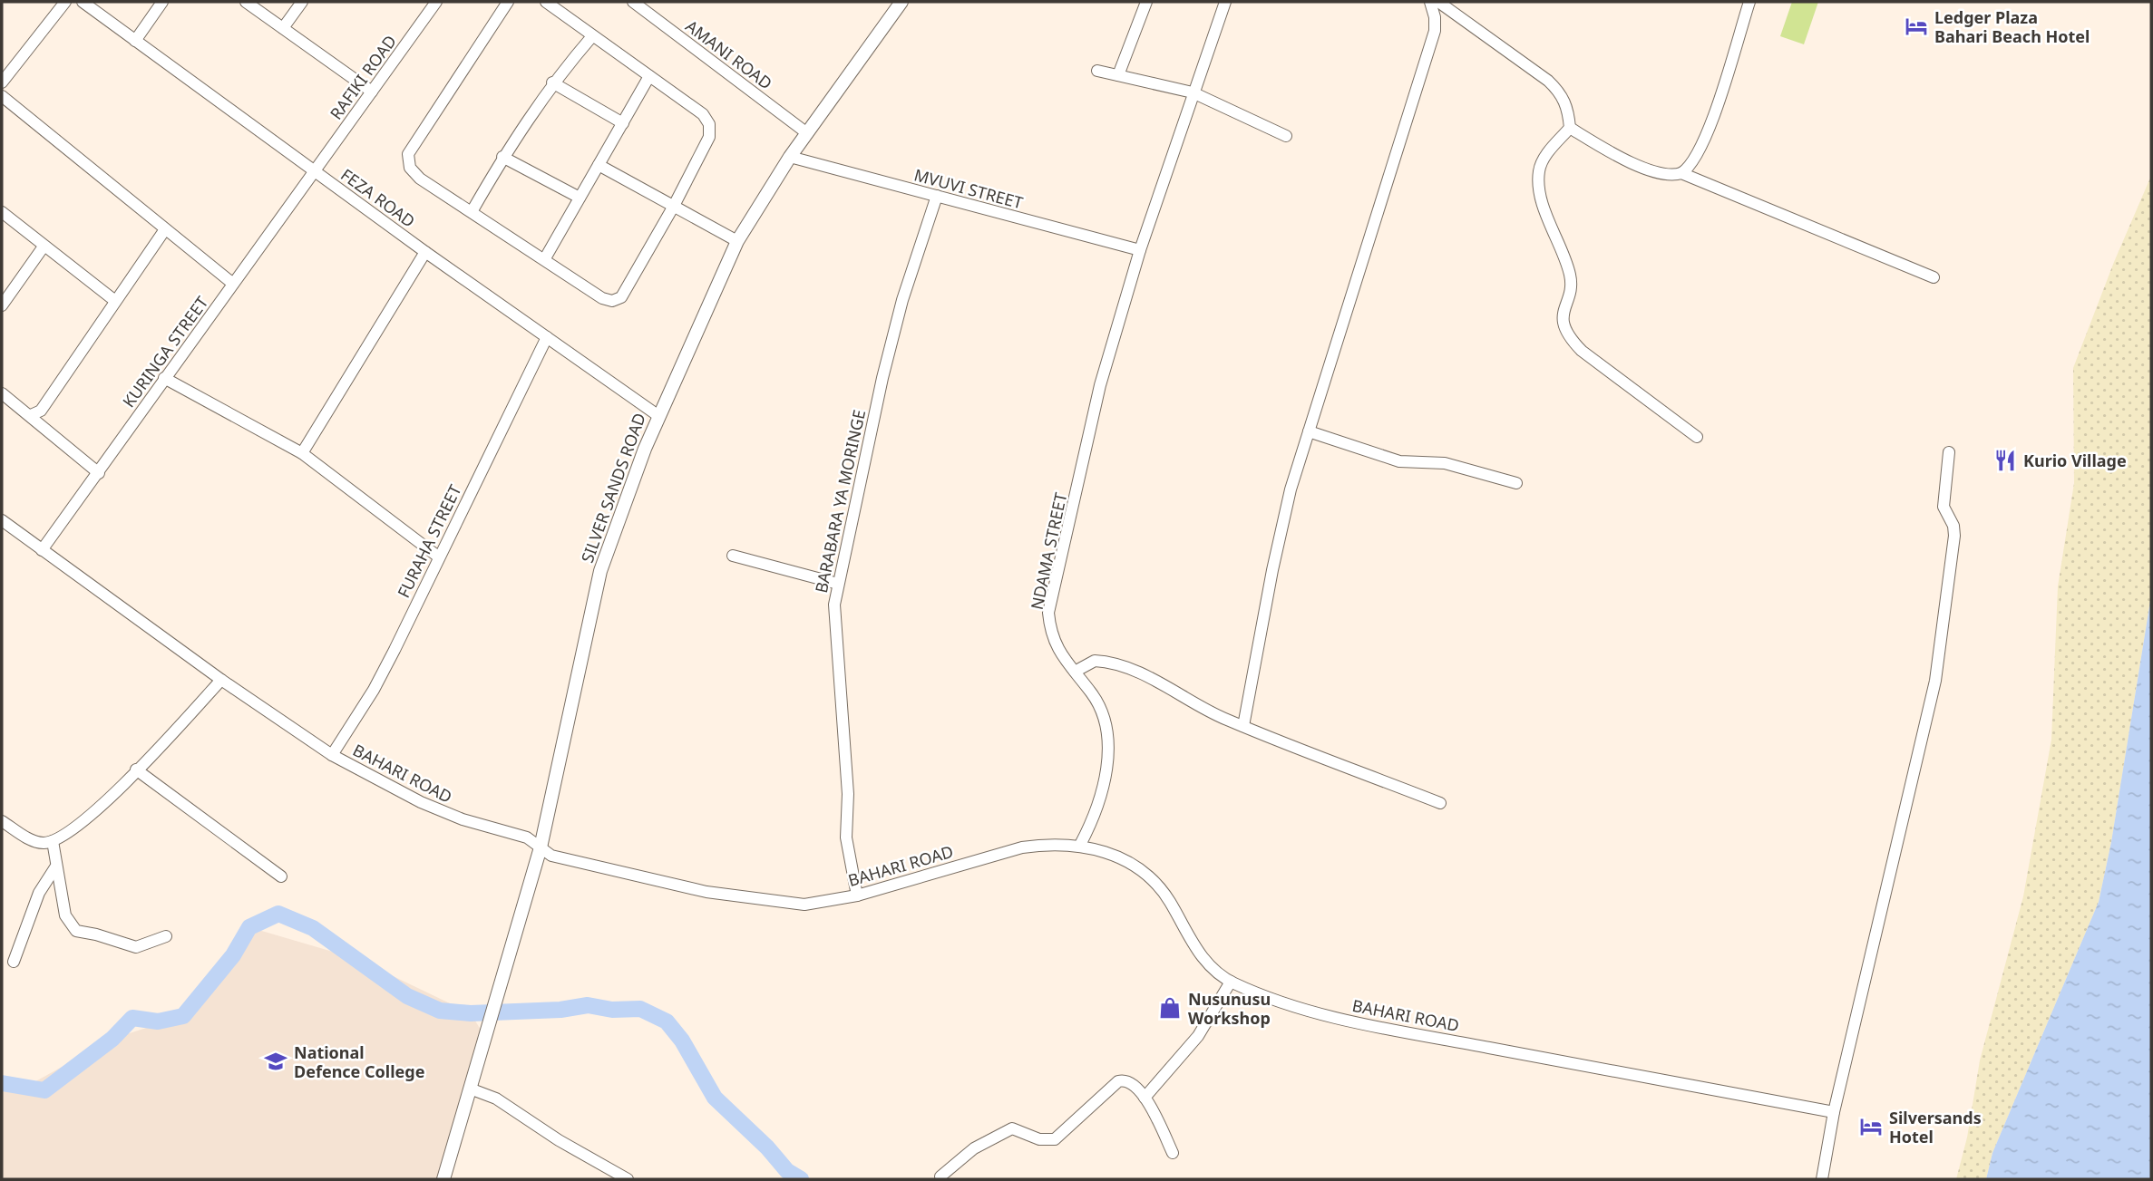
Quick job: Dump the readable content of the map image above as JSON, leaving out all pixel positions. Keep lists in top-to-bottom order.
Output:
{
  "streets": {
    "street": [
      "AMANI ROAD",
      "RAFIKI ROAD",
      "MVUVI STREET",
      "FEZA ROAD",
      "KURINGA STREET",
      "SILVER SANDS ROAD",
      "BARABARA YA MORINGE",
      "FURAHA STREET",
      "NDAMA STREET",
      "BAHARI ROAD"
    ]
  },
  "crossings": [
    ["AMANI ROAD", "SILVER SANDS ROAD"],
    ["RAFIKI ROAD", "FEZA ROAD"],
    ["RAFIKI ROAD", "KURINGA STREET"],
    ["MVUVI STREET", "SILVER SANDS ROAD"],
    ["MVUVI STREET", "BARABARA YA MORINGE"],
    ["MVUVI STREET", "NDAMA STREET"],
    ["FEZA ROAD", "KURINGA STREET"],
    ["FEZA ROAD", "SILVER SANDS ROAD"],
    ["FEZA ROAD", "FURAHA STREET"],
    ["KURINGA STREET", "BAHARI ROAD"],
    ["SILVER SANDS ROAD", "BAHARI ROAD"],
    ["BARABARA YA MORINGE", "BAHARI ROAD"],
    ["FURAHA STREET", "BAHARI ROAD"],
    ["NDAMA STREET", "BAHARI ROAD"]
  ],
  "places": {
    "hotel": ["Ledger Plaza Bahari Beach Hotel", "Silversands Hotel"],
    "restaurant": ["Kurio Village"],
    "shop": ["Nusunusu Workshop"],
    "school or university": ["National Defence College"]
  }
}
